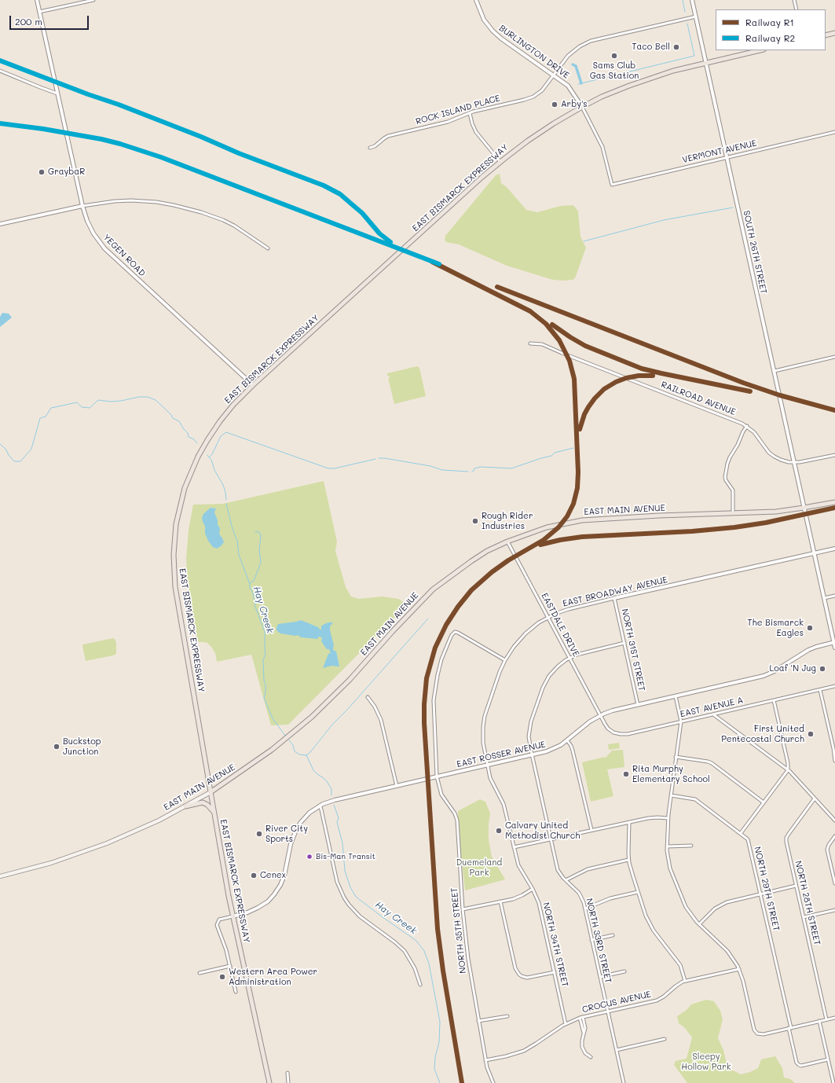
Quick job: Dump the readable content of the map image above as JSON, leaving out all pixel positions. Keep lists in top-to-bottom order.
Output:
{
  "streets": {
    "main road": ["EAST BISMARCK EXPRESSWAY", "EAST MAIN AVENUE"],
    "street": [
      "BURLINGTON DRIVE",
      "ROCK ISLAND PLACE",
      "VERMONT AVENUE",
      "SOUTH 26TH STREET",
      "YEGEN ROAD",
      "RAILROAD AVENUE",
      "EAST BROADWAY AVENUE",
      "EASTDALE DRIVE",
      "NORTH 31ST STREET",
      "EAST AVENUE A",
      "EAST ROSSER AVENUE",
      "NORTH 29TH STREET",
      "NORTH 28TH STREET",
      "NORTH 35TH STREET",
      "NORTH 33RD STREET",
      "NORTH 34TH STREET",
      "CROCUS AVENUE"
    ]
  },
  "crossings": [
    ["BURLINGTON DRIVE", "ROCK ISLAND PLACE"],
    ["BURLINGTON DRIVE", "VERMONT AVENUE"],
    ["BURLINGTON DRIVE", "EAST BISMARCK EXPRESSWAY"],
    ["ROCK ISLAND PLACE", "SOUTH 26TH STREET"],
    ["VERMONT AVENUE", "SOUTH 26TH STREET"],
    ["EAST BISMARCK EXPRESSWAY", "SOUTH 26TH STREET"],
    ["EAST BISMARCK EXPRESSWAY", "YEGEN ROAD"],
    ["EAST BISMARCK EXPRESSWAY", "EAST MAIN AVENUE"],
    ["EAST BISMARCK EXPRESSWAY", "EAST ROSSER AVENUE"],
    ["SOUTH 26TH STREET", "RAILROAD AVENUE"],
    ["SOUTH 26TH STREET", "EAST MAIN AVENUE"],
    ["SOUTH 26TH STREET", "EAST BROADWAY AVENUE"],
    ["SOUTH 26TH STREET", "EAST ROSSER AVENUE"],
    ["EAST MAIN AVENUE", "EASTDALE DRIVE"],
    ["EAST BROADWAY AVENUE", "EASTDALE DRIVE"],
    ["EAST BROADWAY AVENUE", "NORTH 31ST STREET"],
    ["EAST BROADWAY AVENUE", "EAST ROSSER AVENUE"],
    ["EAST BROADWAY AVENUE", "NORTH 35TH STREET"],
    ["EAST BROADWAY AVENUE", "NORTH 34TH STREET"],
    ["EASTDALE DRIVE", "EAST AVENUE A"],
    ["EASTDALE DRIVE", "EAST ROSSER AVENUE"],
    ["EASTDALE DRIVE", "NORTH 33RD STREET"],
    ["NORTH 31ST STREET", "EAST ROSSER AVENUE"],
    ["NORTH 31ST STREET", "NORTH 33RD STREET"],
    ["EAST AVENUE A", "EAST ROSSER AVENUE"],
    ["EAST ROSSER AVENUE", "NORTH 35TH STREET"],
    ["EAST ROSSER AVENUE", "NORTH 33RD STREET"],
    ["EAST ROSSER AVENUE", "NORTH 34TH STREET"],
    ["NORTH 35TH STREET", "CROCUS AVENUE"],
    ["NORTH 33RD STREET", "CROCUS AVENUE"],
    ["NORTH 34TH STREET", "CROCUS AVENUE"]
  ],
  "water": ["Hay Creek"],
  "parks": ["Duemeland Park", "Sleepy Hollow Park"],
  "places": [
    "Taco Bell",
    "Sams Club Gas Station",
    "Arby's",
    "GraybaR",
    "Rough Rider Industries",
    "The Bismarck Eagles",
    "Loaf 'N Jug",
    "First United Pentecostal Church",
    "Buckstop Junction",
    "Rita Murphy Elementary School",
    "Calvary United Methodist Church",
    "River City Sports",
    "Bis-Man Transit",
    "Cenex",
    "Western Area Power Administration"
  ],
  "lines": ["rail line R2", "rail line R1"],
  "legend": ["Railway R1", "Railway R2"],
  "scale_bar": "200 m"
}
